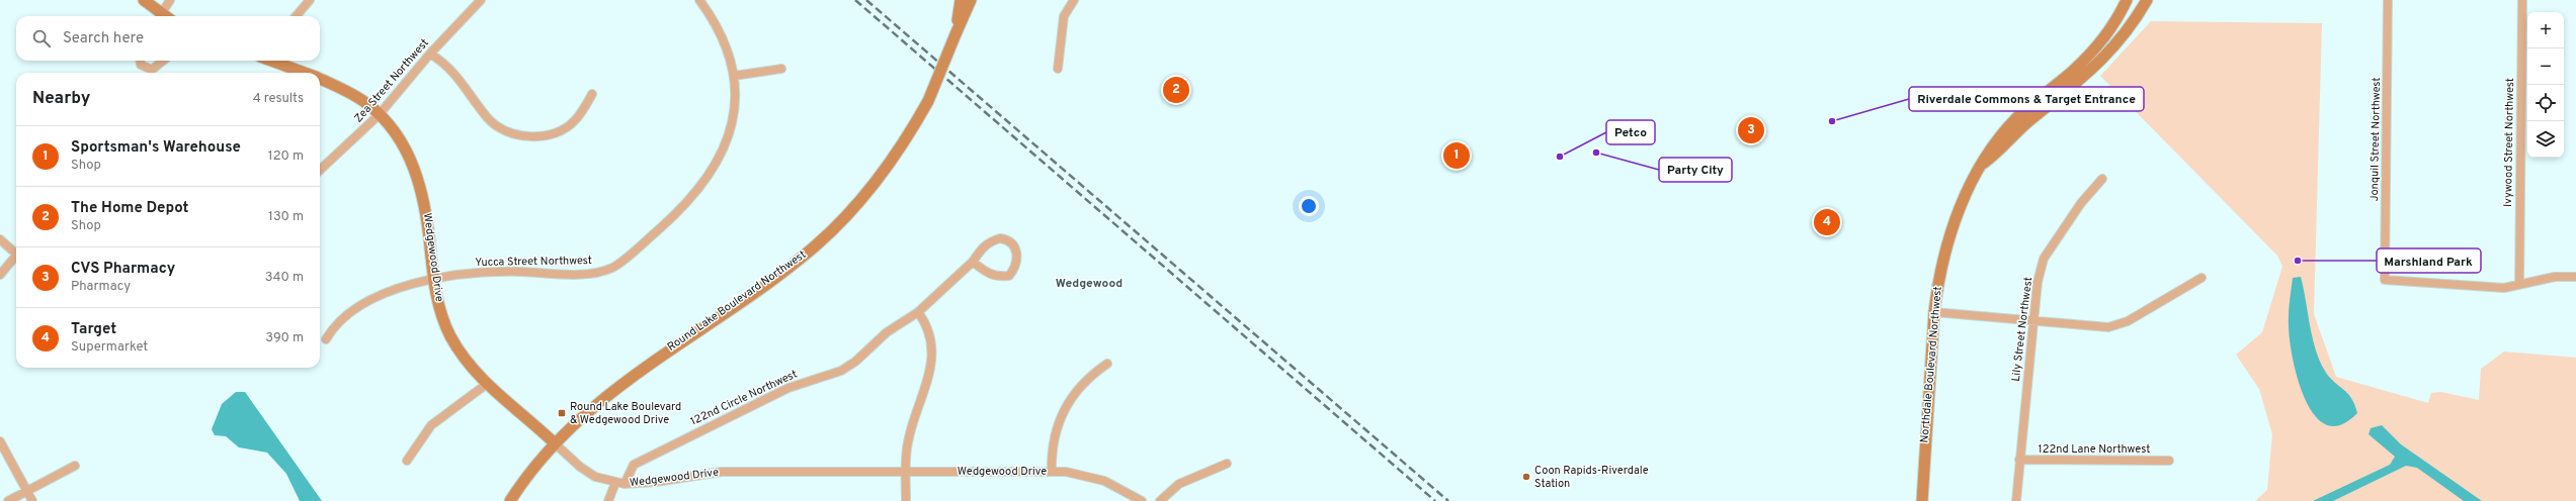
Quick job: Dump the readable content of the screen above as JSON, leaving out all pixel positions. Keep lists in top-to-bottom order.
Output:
{
  "streets": {
    "street": [
      "Zea Street Northwest",
      "Jonquil Street Northwest",
      "Ivywood Street Northwest",
      "Wedgewood Drive",
      "Yucca Street Northwest",
      "Round Lake Boulevard Northwest",
      "Lily Street Northwest",
      "Northdale Boulevard Northwest",
      "122nd Circle Northwest",
      "122nd Lane Northwest"
    ]
  },
  "crossings": [
    ["Zea Street Northwest", "Wedgewood Drive"],
    ["Jonquil Street Northwest", "Ivywood Street Northwest"],
    ["Wedgewood Drive", "Yucca Street Northwest"],
    ["Wedgewood Drive", "Round Lake Boulevard Northwest"],
    ["Wedgewood Drive", "122nd Circle Northwest"],
    ["Lily Street Northwest", "122nd Lane Northwest"]
  ],
  "districts": ["Wedgewood"],
  "places": {
    "other": [
      "Riverdale Commons & Target Entrance",
      "Party City",
      "Petco",
      "Marshland Park",
      "Coon Rapids-Riverdale Station"
    ],
    "transit": ["Round Lake Boulevard & Wedgewood Drive"]
  },
  "page": {
    "map_buttons": ["+", "−"],
    "search": "Search here",
    "heading": ["Nearby", "4 results"],
    "pins": [
      "2",
      "3",
      "1",
      "4"
    ],
    "list": [
      {
        "mark": "1",
        "name": "Sportsman's Warehouse",
        "note": "Shop",
        "value": "120 m"
      },
      {
        "mark": "2",
        "name": "The Home Depot",
        "note": "Shop",
        "value": "130 m"
      },
      {
        "mark": "3",
        "name": "CVS Pharmacy",
        "note": "Pharmacy",
        "value": "340 m"
      },
      {
        "mark": "4",
        "name": "Target",
        "note": "Supermarket",
        "value": "390 m"
      }
    ]
  }
}
